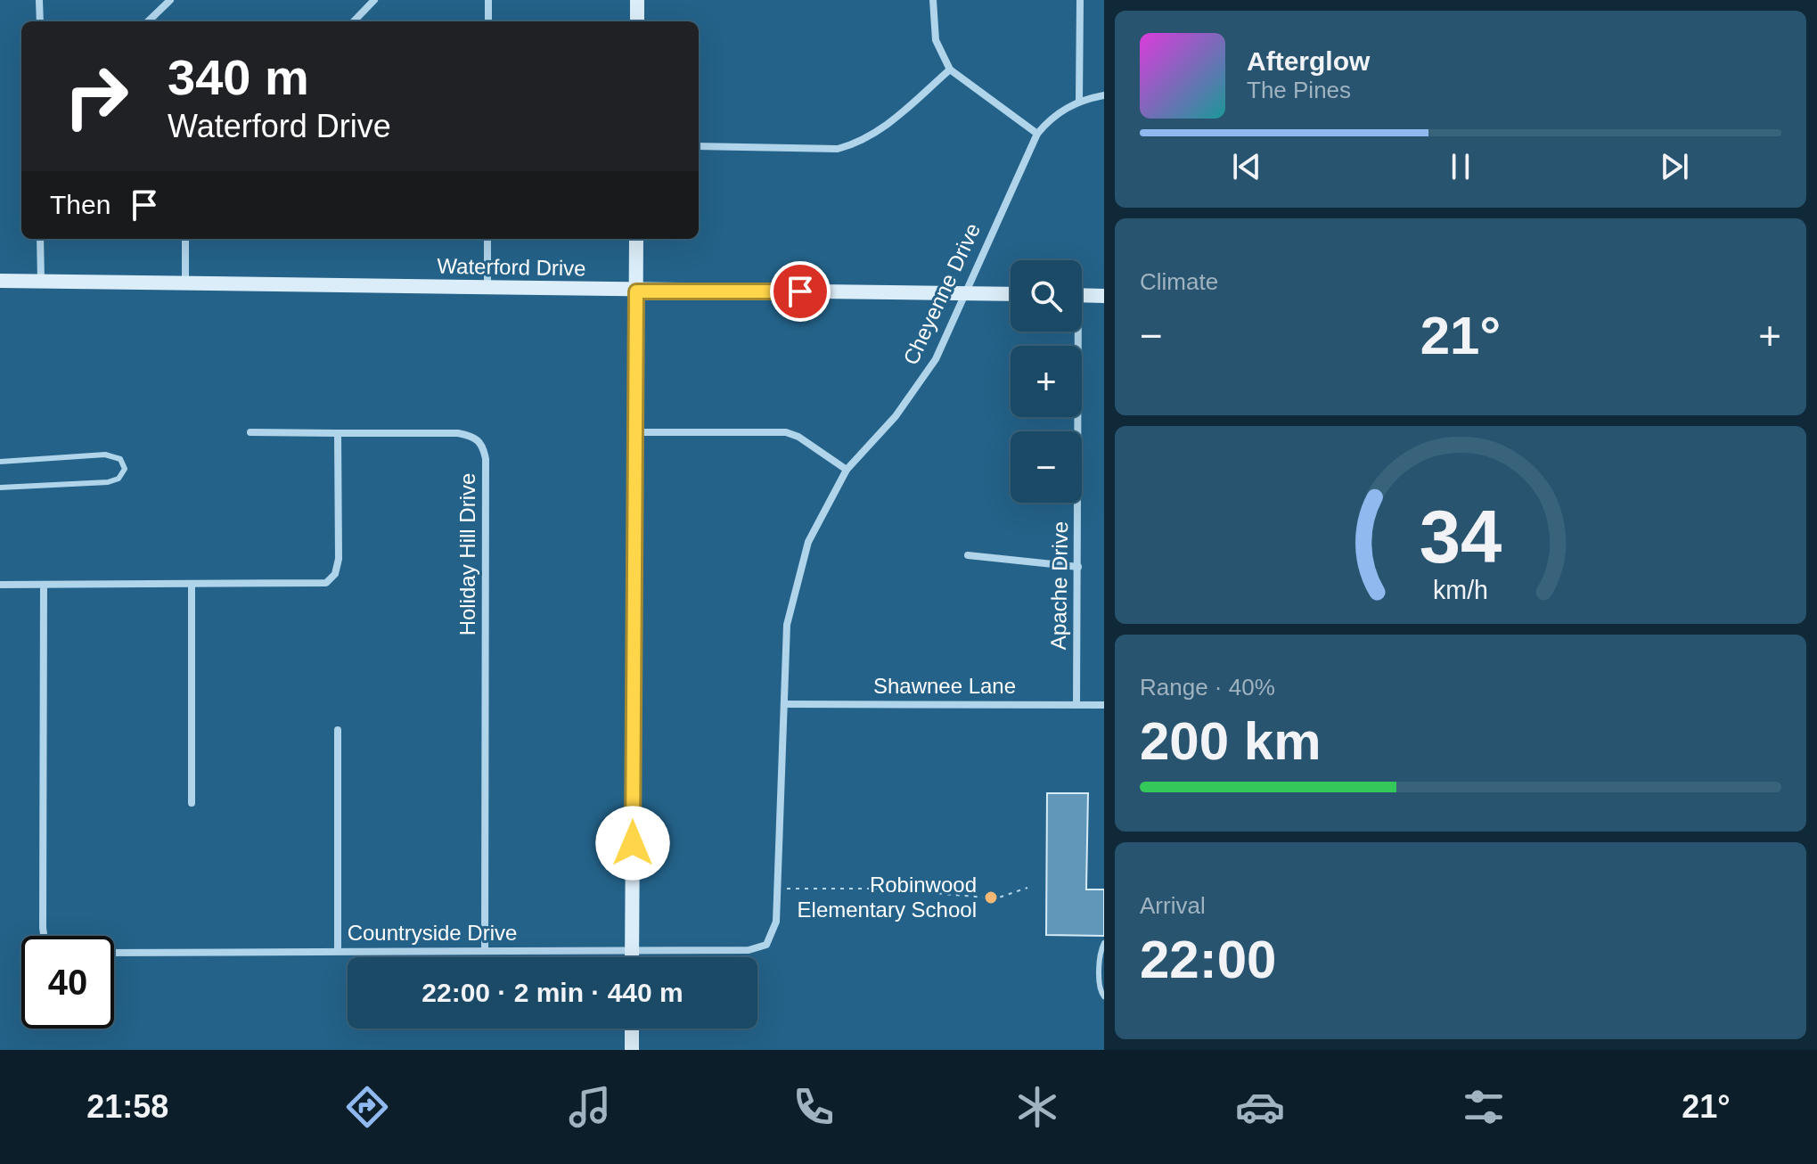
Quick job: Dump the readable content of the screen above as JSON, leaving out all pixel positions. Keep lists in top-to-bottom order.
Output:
{
  "streets": {
    "street": [
      "Waterford Drive",
      "Cheyenne Drive",
      "Holiday Hill Drive",
      "Apache Drive",
      "Shawnee Lane",
      "Countryside Drive"
    ]
  },
  "crossings": [
    ["Waterford Drive", "Cheyenne Drive"],
    ["Cheyenne Drive", "Shawnee Lane"],
    ["Cheyenne Drive", "Countryside Drive"],
    ["Holiday Hill Drive", "Countryside Drive"],
    ["Apache Drive", "Shawnee Lane"]
  ],
  "places": ["Robinwood Elementary School"],
  "page": {
    "turn": ["340 m", "Waterford Drive"],
    "song": ["Afterglow", "The Pines"],
    "then": "Then",
    "tile": [
      "Climate",
      ["Range · 40%", "200 km"],
      ["Arrival", "22:00"]
    ],
    "map_buttons": ["+", "−"],
    "heat": ["−", "21°", "+"],
    "limit": "40",
    "trip": "22:00 · 2 min · 440 m",
    "tabs": ["21:58", "21°"],
    "gauge": ["34", "km/h"]
  }
}
